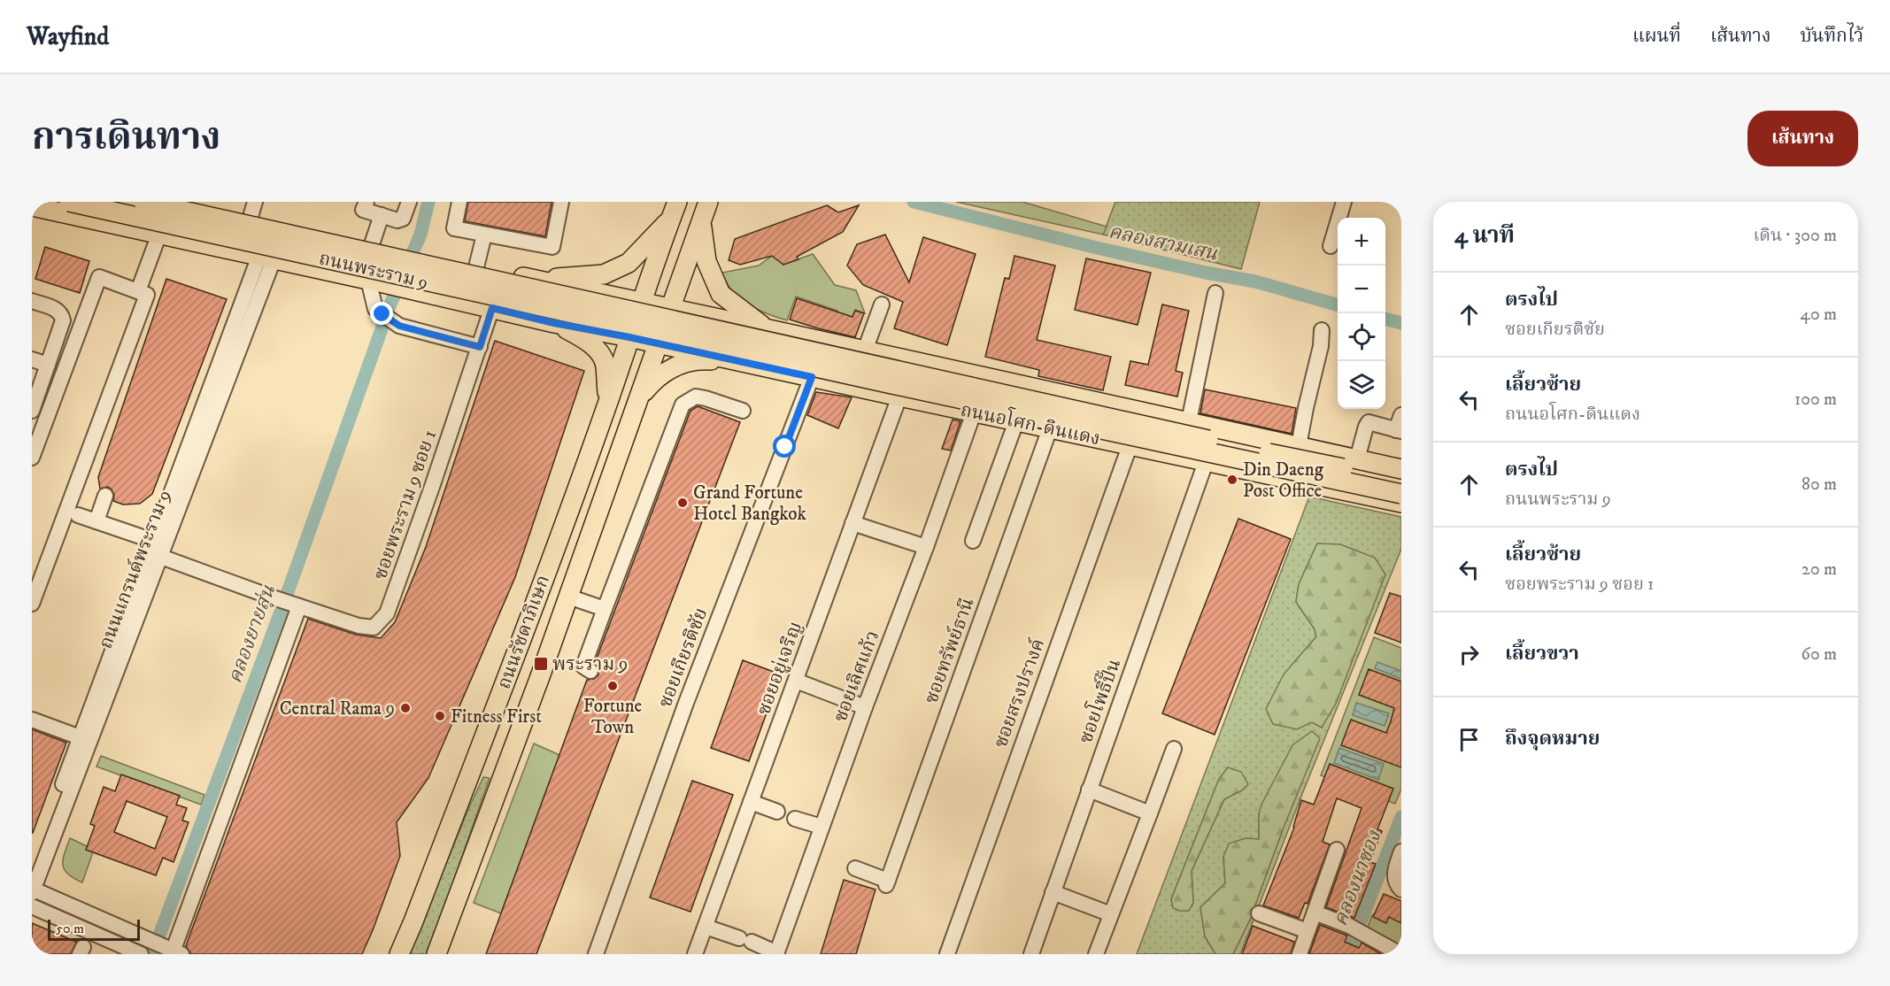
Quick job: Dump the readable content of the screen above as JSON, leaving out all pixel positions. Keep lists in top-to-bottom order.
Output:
{
  "streets": {
    "main road": ["ถนนพระราม 9", "ถนนอโศก-ดินแดง", "ถนนรัชดาภิเษก"],
    "street": [
      "ซอยพระราม 9 ซอย 1",
      "ถนนแกรนด์พระราม 9",
      "ซอยทรัพย์ธานี",
      "ซอยเกียรติชัย",
      "ซอยอยู่เจริญ",
      "ซอยเลิศแก้ว",
      "ซอยสรงปรางค์",
      "ซอยโพธิ์ปั้น"
    ]
  },
  "crossings": [
    ["ถนนพระราม 9", "ถนนอโศก-ดินแดง"],
    ["ถนนพระราม 9", "ซอยพระราม 9 ซอย 1"],
    ["ถนนพระราม 9", "ถนนแกรนด์พระราม 9"],
    ["ถนนพระราม 9", "ถนนรัชดาภิเษก"],
    ["ถนนอโศก-ดินแดง", "ถนนรัชดาภิเษก"],
    ["ถนนอโศก-ดินแดง", "ซอยทรัพย์ธานี"],
    ["ถนนอโศก-ดินแดง", "ซอยเกียรติชัย"],
    ["ถนนอโศก-ดินแดง", "ซอยอยู่เจริญ"],
    ["ถนนอโศก-ดินแดง", "ซอยเลิศแก้ว"],
    ["ถนนอโศก-ดินแดง", "ซอยสรงปรางค์"],
    ["ถนนอโศก-ดินแดง", "ซอยโพธิ์ปั้น"]
  ],
  "water": ["คลองสามเสน", "คลองยายสุ่น", "คลองนาซอง"],
  "places": {
    "other": [
      "Din Daeng Post Office",
      "Grand Fortune Hotel Bangkok",
      "Fortune Town",
      "Central Rama 9",
      "Fitness First"
    ],
    "transit": ["พระราม 9"]
  },
  "scale_bar": "50 m",
  "page": {
    "header": "Wayfind",
    "nav": ["แผนที่", "เส้นทาง", "บันทึกไว้"],
    "title": "การเดินทาง",
    "buttons": "เส้นทาง",
    "heading": ["4 นาที", "เดิน · 300 m"],
    "map_buttons": ["+", "−"],
    "list": [
      ["ตรงไป", "ซอยเกียรติชัย", "40 m"],
      ["เลี้ยวซ้าย", "ถนนอโศก-ดินแดง", "100 m"],
      ["ตรงไป", "ถนนพระราม 9", "80 m"],
      ["เลี้ยวซ้าย", "ซอยพระราม 9 ซอย 1", "20 m"],
      ["เลี้ยวขวา", "60 m"],
      "ถึงจุดหมาย"
    ],
    "scale": "50 m"
  }
}
